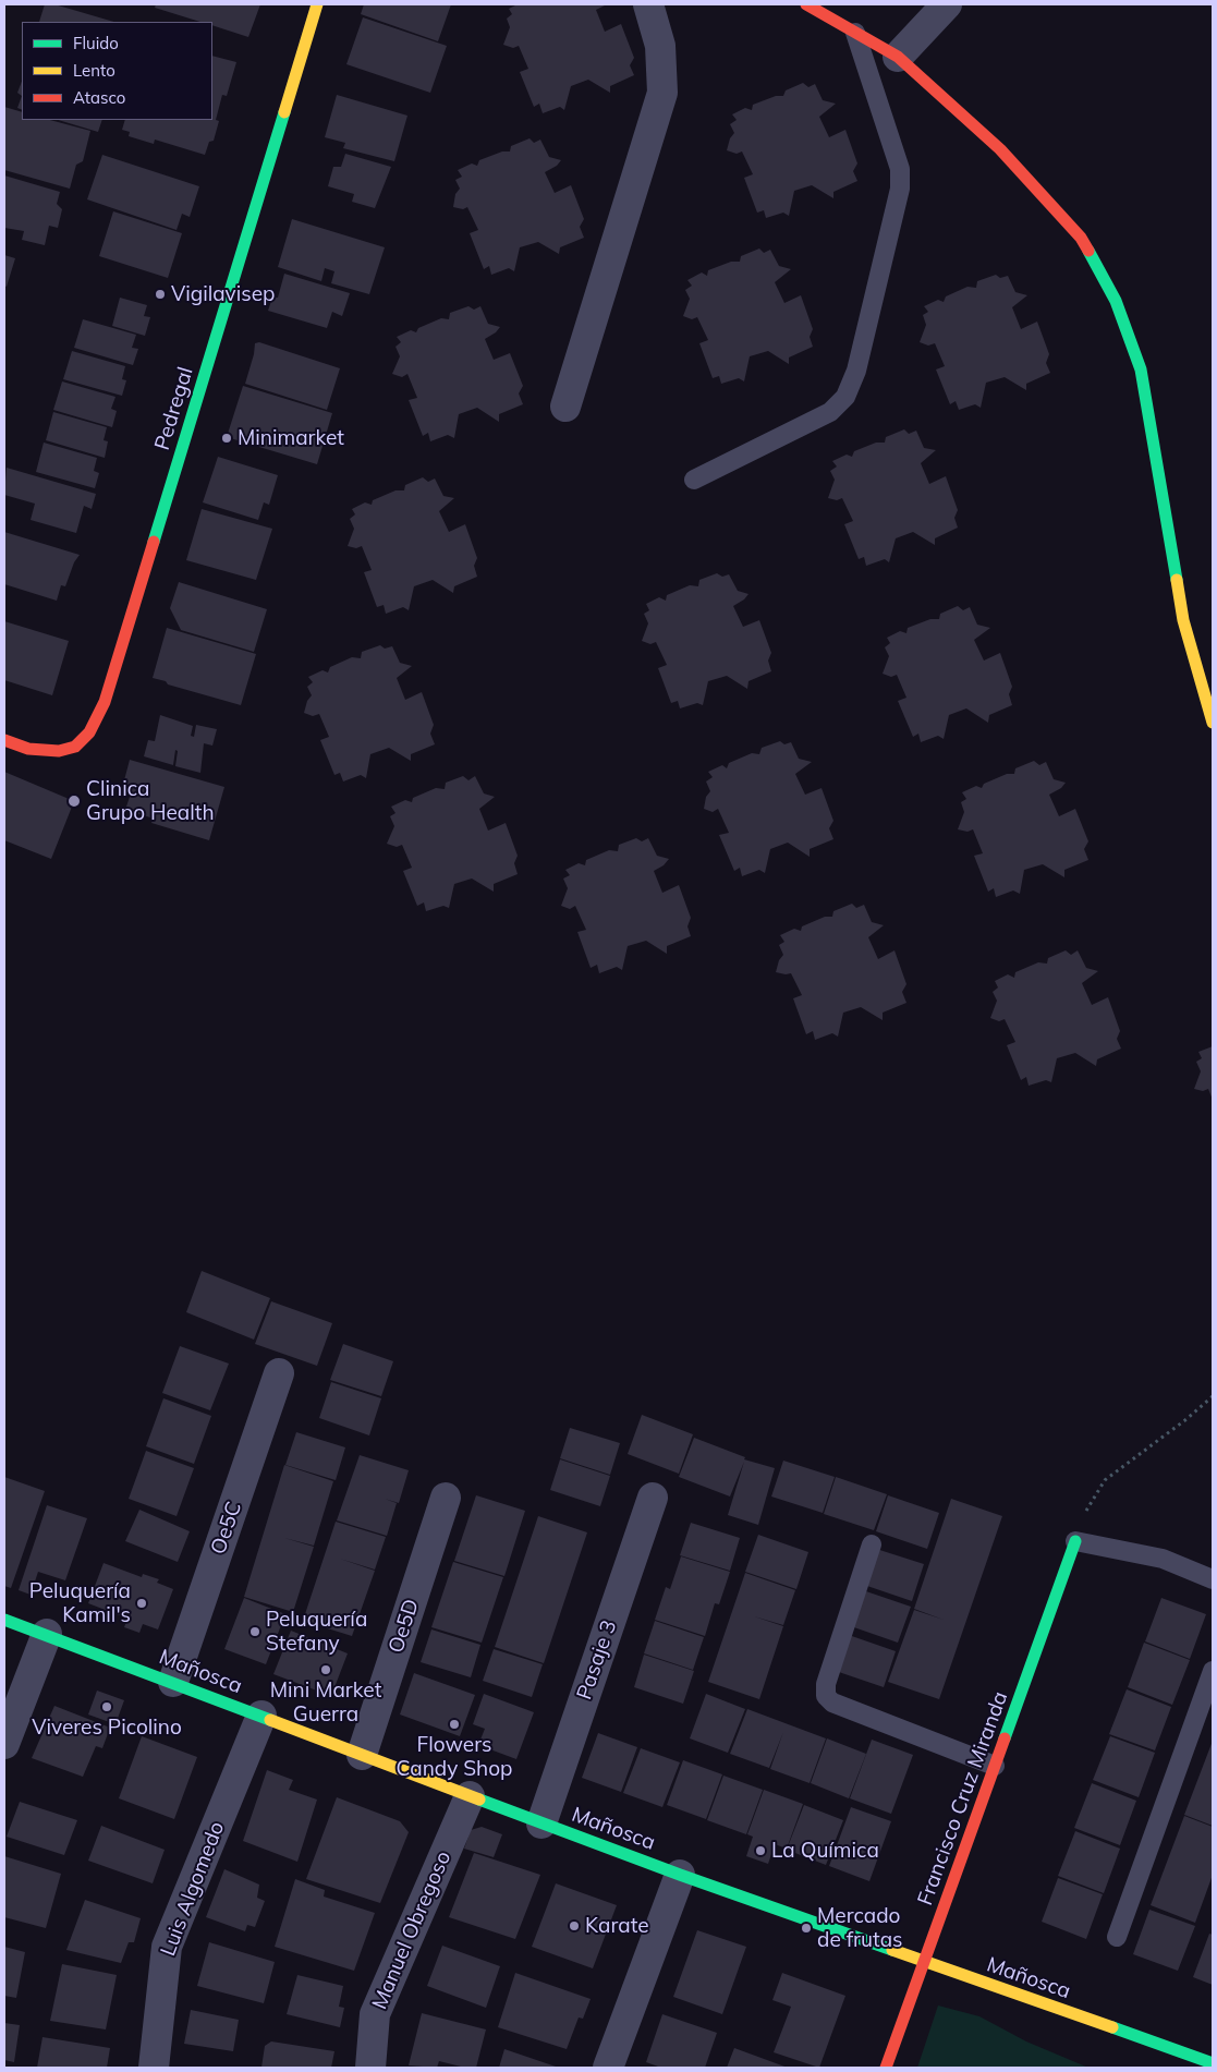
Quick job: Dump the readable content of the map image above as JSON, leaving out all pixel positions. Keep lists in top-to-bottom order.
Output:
{
  "streets": {
    "street": [
      "Pedregal",
      "Oe5C",
      "Oe5D",
      "Pasaje 3",
      "Mañosca",
      "Francisco Cruz Miranda",
      "Luis Algomedo",
      "Manuel Obregoso"
    ]
  },
  "crossings": [
    ["Oe5C", "Mañosca"],
    ["Oe5D", "Mañosca"],
    ["Pasaje 3", "Mañosca"],
    ["Mañosca", "Francisco Cruz Miranda"],
    ["Mañosca", "Luis Algomedo"],
    ["Mañosca", "Manuel Obregoso"]
  ],
  "places": [
    "Vigilavisep",
    "Minimarket",
    "Clinica Grupo Health",
    "Peluquería Kamil's",
    "Peluquería Stefany",
    "Mini Market Guerra",
    "Viveres Picolino",
    "Flowers Candy Shop",
    "La Química",
    "Karate",
    "Mercado de frutas"
  ],
  "legend": ["Fluido", "Lento", "Atasco"]
}
